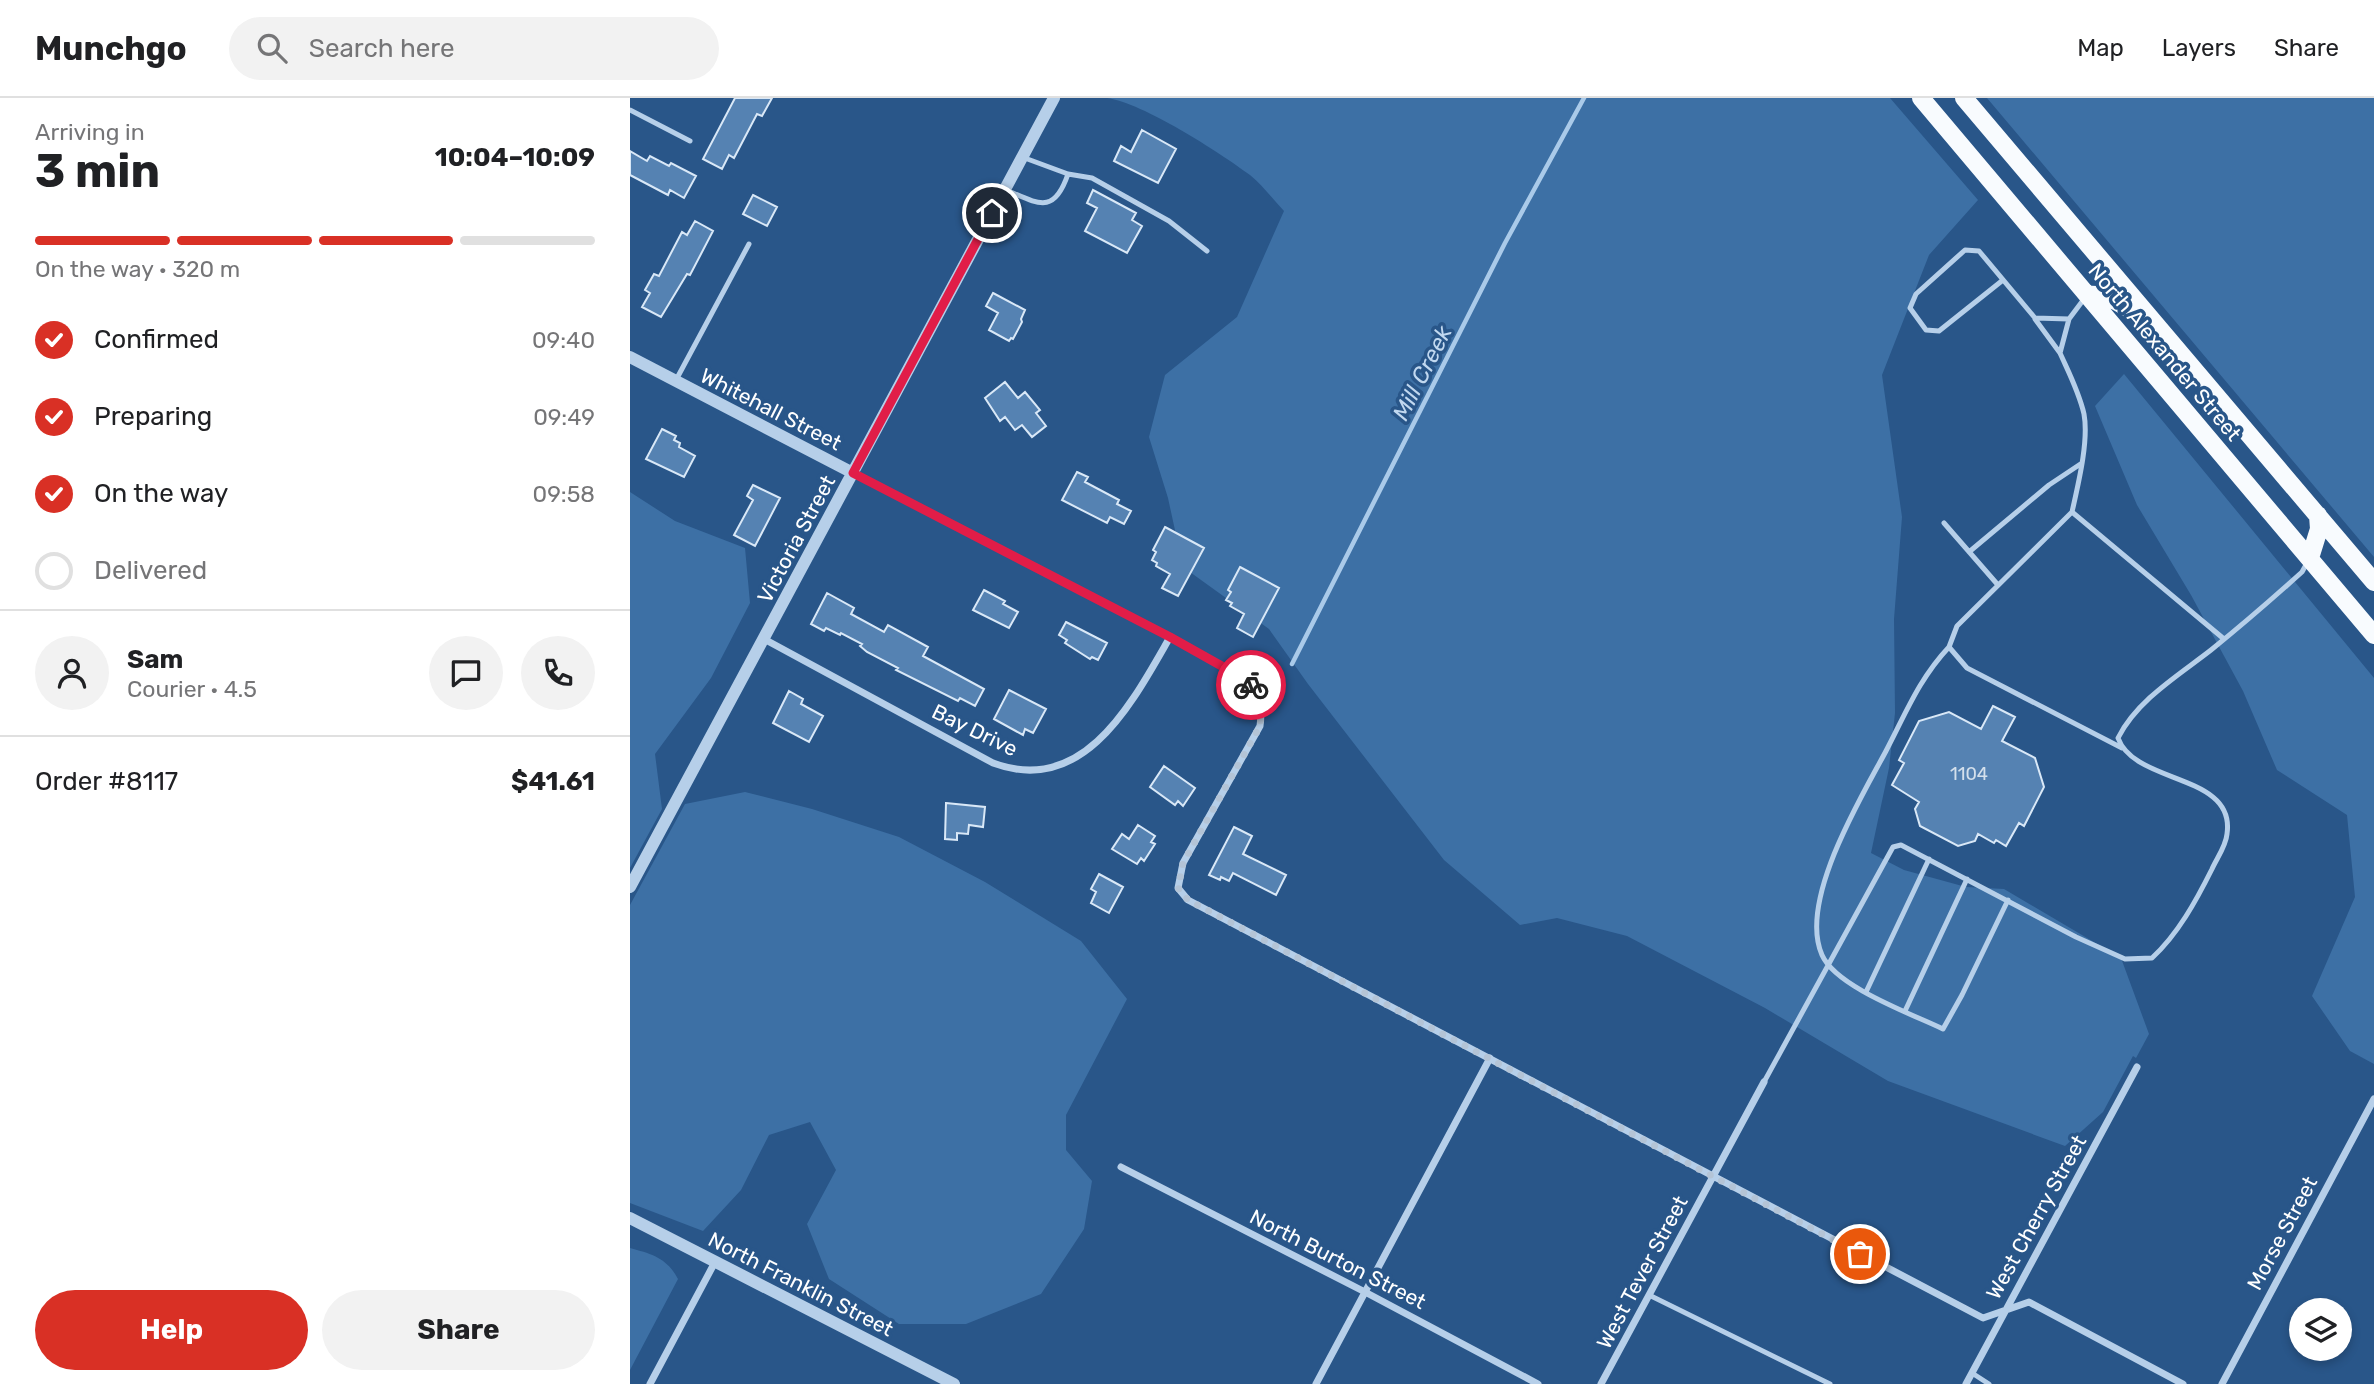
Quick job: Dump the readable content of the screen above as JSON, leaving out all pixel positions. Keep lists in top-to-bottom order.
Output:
{
  "streets": {
    "main road": ["North Alexander Street"],
    "street": [
      "Whitehall Street",
      "Victoria Street",
      "Bay Drive",
      "West Cherry Street",
      "Morse Street",
      "North Burton Street",
      "West Tever Street",
      "North Franklin Street"
    ]
  },
  "crossings": [
    ["Whitehall Street", "Victoria Street"],
    ["Whitehall Street", "Bay Drive"],
    ["Victoria Street", "Bay Drive"]
  ],
  "water": ["Mill Creek"],
  "house_numbers": ["1104"],
  "page": {
    "header": "Munchgo",
    "search": "Search here",
    "nav": ["Map", "Layers", "Share"],
    "heading": ["3 min", "Arriving in", "10:04–10:09"],
    "panel": [
      "Sam",
      "Courier · 4.5",
      "Order #8117",
      "$41.61"
    ],
    "bar": "On the way · 320 m",
    "list": [
      ["Confirmed", "09:40"],
      ["Preparing", "09:49"],
      ["On the way", "09:58"],
      "Delivered"
    ],
    "buttons": ["Help", "Share"]
  }
}
